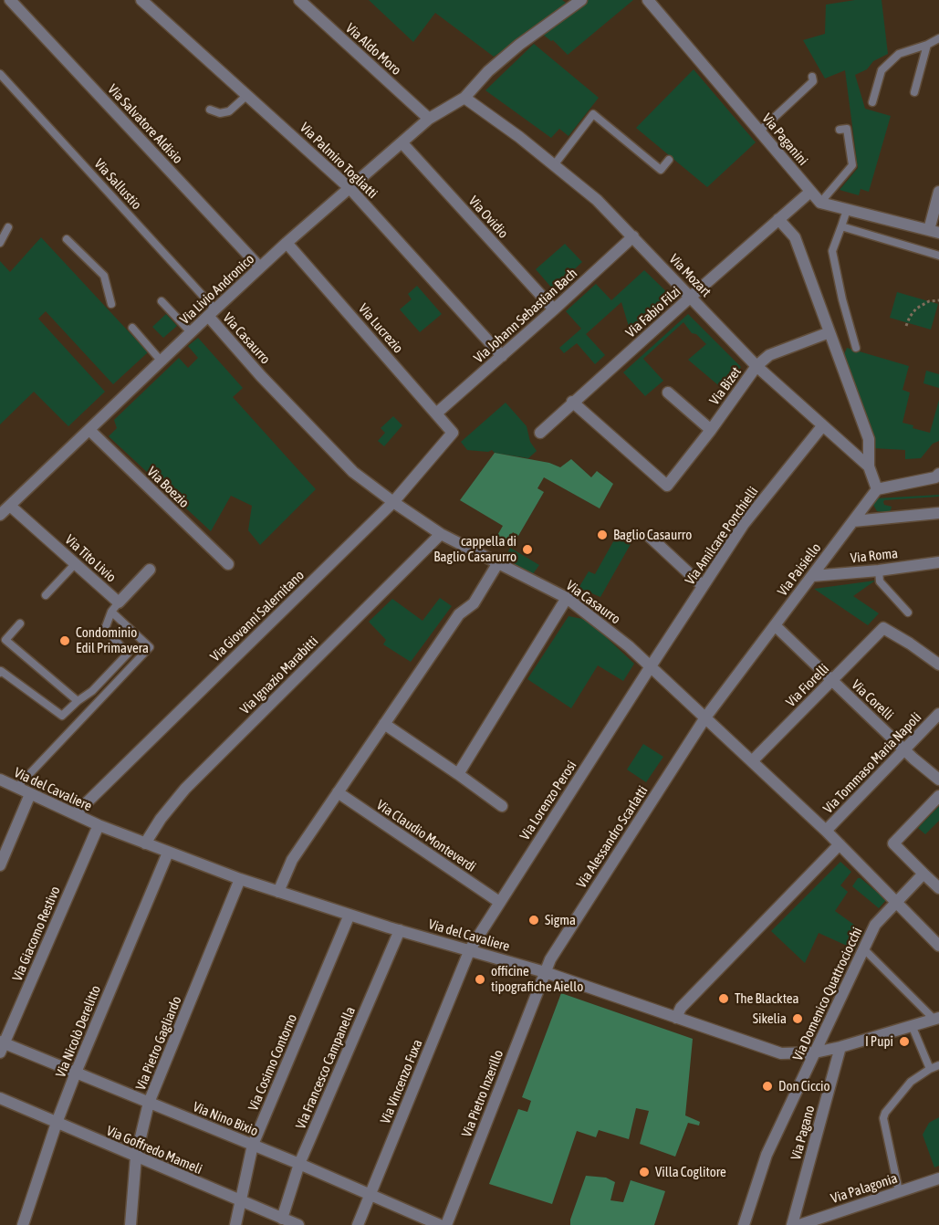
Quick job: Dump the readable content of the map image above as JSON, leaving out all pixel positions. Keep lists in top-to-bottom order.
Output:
{
  "streets": {
    "street": [
      "Via Aldo Moro",
      "Via Salvatore Aldisio",
      "Via Paganini",
      "Via Palmiro Togliatti",
      "Via Ovidio",
      "Via Mozart",
      "Via Livio Andronico",
      "Via Fabio Filzi",
      "Via Johann Sebastian Bach",
      "Via Lucrezio",
      "Via Casaurro",
      "Via Bizet",
      "Via Boezio",
      "Via Amilcare Ponchielli",
      "Via Roma",
      "Via Tito Livio",
      "Via Paisiello",
      "Via Giovanni Salernitano",
      "Via Ignazio Marabitti",
      "Via Fiorelli",
      "Via Corelli",
      "Via Tommaso Maria Napoli",
      "Via del Cavaliere",
      "Via Lorenzo Perosi",
      "Via Claudio Monteverdi",
      "Via Alessandro Scarlatti",
      "Via Giacomo Restivo",
      "Via Domenico Quattrociocchi",
      "Via Nicolò Derelitto",
      "Via Pietro Gagliardo",
      "Via Cosimo Contorno",
      "Via Francesco Campanella",
      "Via Vincenzo Fuxa",
      "Via Pietro Inzerillo",
      "Via Nino Bixio",
      "Via Pagano",
      "Via Goffredo Mameli",
      "Via Palagonia"
    ],
    "lane": ["Via Sallustio"]
  },
  "crossings": [
    ["Via Aldo Moro", "Via Livio Andronico"],
    ["Via Salvatore Aldisio", "Via Livio Andronico"],
    ["Via Paganini", "Via Fabio Filzi"],
    ["Via Palmiro Togliatti", "Via Livio Andronico"],
    ["Via Palmiro Togliatti", "Via Johann Sebastian Bach"],
    ["Via Sallustio", "Via Livio Andronico"],
    ["Via Sallustio", "Via Casaurro"],
    ["Via Ovidio", "Via Livio Andronico"],
    ["Via Ovidio", "Via Johann Sebastian Bach"],
    ["Via Mozart", "Via Livio Andronico"],
    ["Via Mozart", "Via Fabio Filzi"],
    ["Via Mozart", "Via Johann Sebastian Bach"],
    ["Via Mozart", "Via Bizet"],
    ["Via Mozart", "Via Amilcare Ponchielli"],
    ["Via Mozart", "Via Paisiello"],
    ["Via Livio Andronico", "Via Lucrezio"],
    ["Via Livio Andronico", "Via Casaurro"],
    ["Via Livio Andronico", "Via Boezio"],
    ["Via Livio Andronico", "Via Tito Livio"],
    ["Via Fabio Filzi", "Via Bizet"],
    ["Via Johann Sebastian Bach", "Via Lucrezio"],
    ["Via Lucrezio", "Via Giovanni Salernitano"],
    ["Via Casaurro", "Via Amilcare Ponchielli"],
    ["Via Casaurro", "Via Paisiello"],
    ["Via Casaurro", "Via Giovanni Salernitano"],
    ["Via Casaurro", "Via Ignazio Marabitti"],
    ["Via Casaurro", "Via Fiorelli"],
    ["Via Casaurro", "Via Tommaso Maria Napoli"],
    ["Via Casaurro", "Via Lorenzo Perosi"],
    ["Via Casaurro", "Via Alessandro Scarlatti"],
    ["Via Casaurro", "Via Domenico Quattrociocchi"],
    ["Via Amilcare Ponchielli", "Via Lorenzo Perosi"],
    ["Via Roma", "Via Paisiello"],
    ["Via Paisiello", "Via Corelli"],
    ["Via Paisiello", "Via Alessandro Scarlatti"],
    ["Via Giovanni Salernitano", "Via del Cavaliere"],
    ["Via Ignazio Marabitti", "Via del Cavaliere"],
    ["Via Fiorelli", "Via Corelli"],
    ["Via Corelli", "Via Tommaso Maria Napoli"],
    ["Via del Cavaliere", "Via Lorenzo Perosi"],
    ["Via del Cavaliere", "Via Alessandro Scarlatti"],
    ["Via del Cavaliere", "Via Giacomo Restivo"],
    ["Via del Cavaliere", "Via Domenico Quattrociocchi"],
    ["Via del Cavaliere", "Via Nicolò Derelitto"],
    ["Via del Cavaliere", "Via Pietro Gagliardo"],
    ["Via del Cavaliere", "Via Cosimo Contorno"],
    ["Via del Cavaliere", "Via Francesco Campanella"],
    ["Via del Cavaliere", "Via Vincenzo Fuxa"],
    ["Via del Cavaliere", "Via Pietro Inzerillo"],
    ["Via del Cavaliere", "Via Pagano"],
    ["Via Lorenzo Perosi", "Via Claudio Monteverdi"],
    ["Via Lorenzo Perosi", "Via Vincenzo Fuxa"],
    ["Via Alessandro Scarlatti", "Via Pietro Inzerillo"],
    ["Via Giacomo Restivo", "Via Nino Bixio"],
    ["Via Nicolò Derelitto", "Via Nino Bixio"],
    ["Via Nicolò Derelitto", "Via Goffredo Mameli"],
    ["Via Pietro Gagliardo", "Via Nino Bixio"],
    ["Via Pietro Gagliardo", "Via Goffredo Mameli"],
    ["Via Cosimo Contorno", "Via Nino Bixio"],
    ["Via Cosimo Contorno", "Via Goffredo Mameli"],
    ["Via Francesco Campanella", "Via Nino Bixio"],
    ["Via Francesco Campanella", "Via Goffredo Mameli"],
    ["Via Vincenzo Fuxa", "Via Nino Bixio"]
  ],
  "places": [
    "Baglio Casaurro",
    "cappella di Baglio Casarurro",
    "Condominio Edil Primavera",
    "Sigma",
    "officine tipografiche Aiello",
    "The Blacktea",
    "Sikelia",
    "I Pupi",
    "Don Ciccio",
    "Villa Coglitore"
  ]
}
